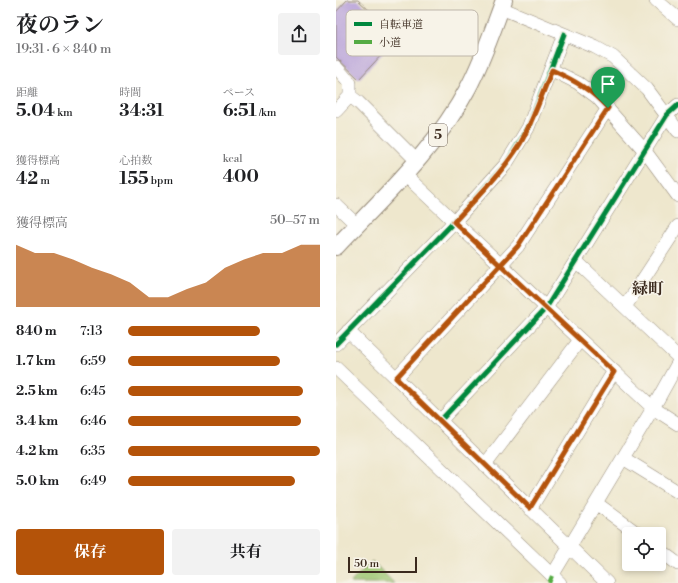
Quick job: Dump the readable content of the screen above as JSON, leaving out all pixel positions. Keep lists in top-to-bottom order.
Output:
{
  "streets": {
    "main road": ["5"]
  },
  "districts": ["緑町"],
  "legend": ["自転車道", "小道"],
  "scale_bar": "50 m",
  "page": {
    "heading": ["夜のラン", "19:31 · 6 × 840 m"],
    "stats": [
      ["距離", "5.04 km"],
      ["時間", "34:31"],
      ["ペース", "6:51 /km"],
      ["獲得標高", "42 m"],
      ["心拍数", "155 bpm"],
      ["kcal", "400"]
    ],
    "chart": ["獲得標高", "50–57 m"],
    "list": [
      {
        "name": "840 m",
        "note": "7:13"
      },
      {
        "name": "1.7 km",
        "note": "6:59"
      },
      {
        "name": "2.5 km",
        "note": "6:45"
      },
      {
        "name": "3.4 km",
        "note": "6:46"
      },
      {
        "name": "4.2 km",
        "note": "6:35"
      },
      {
        "name": "5.0 km",
        "note": "6:49"
      }
    ],
    "buttons": ["保存", "共有"],
    "scale": "50 m"
  }
}
